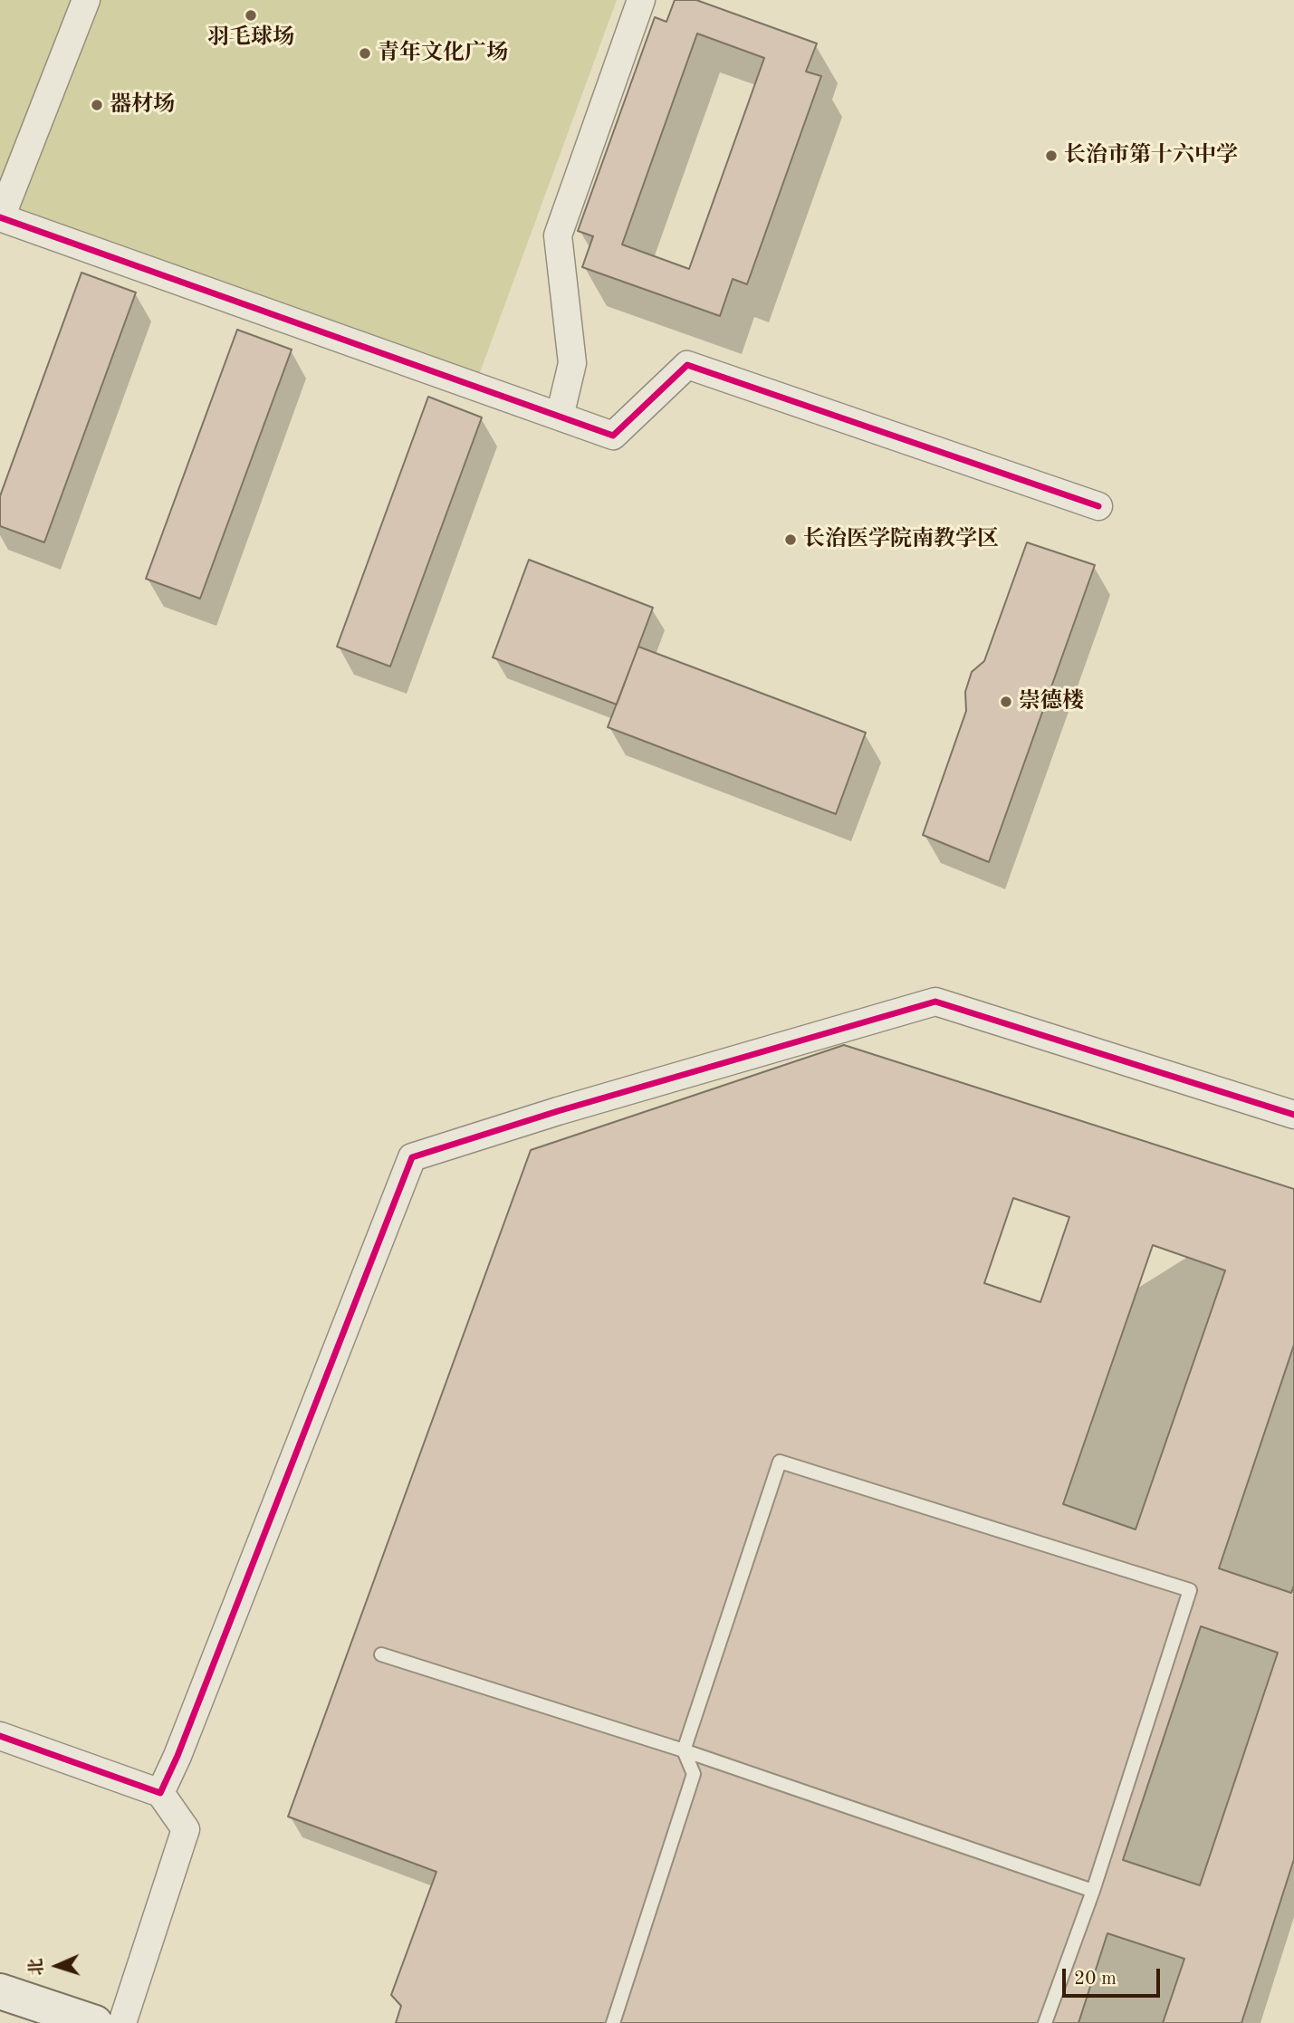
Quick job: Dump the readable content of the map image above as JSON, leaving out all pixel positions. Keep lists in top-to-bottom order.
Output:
{
  "places": [
    "羽毛球场",
    "青年文化广场",
    "器材场",
    "长治市第十六中学",
    "长治医学院南教学区",
    "崇德楼"
  ],
  "scale_bar": "20 m",
  "north": "left"
}
